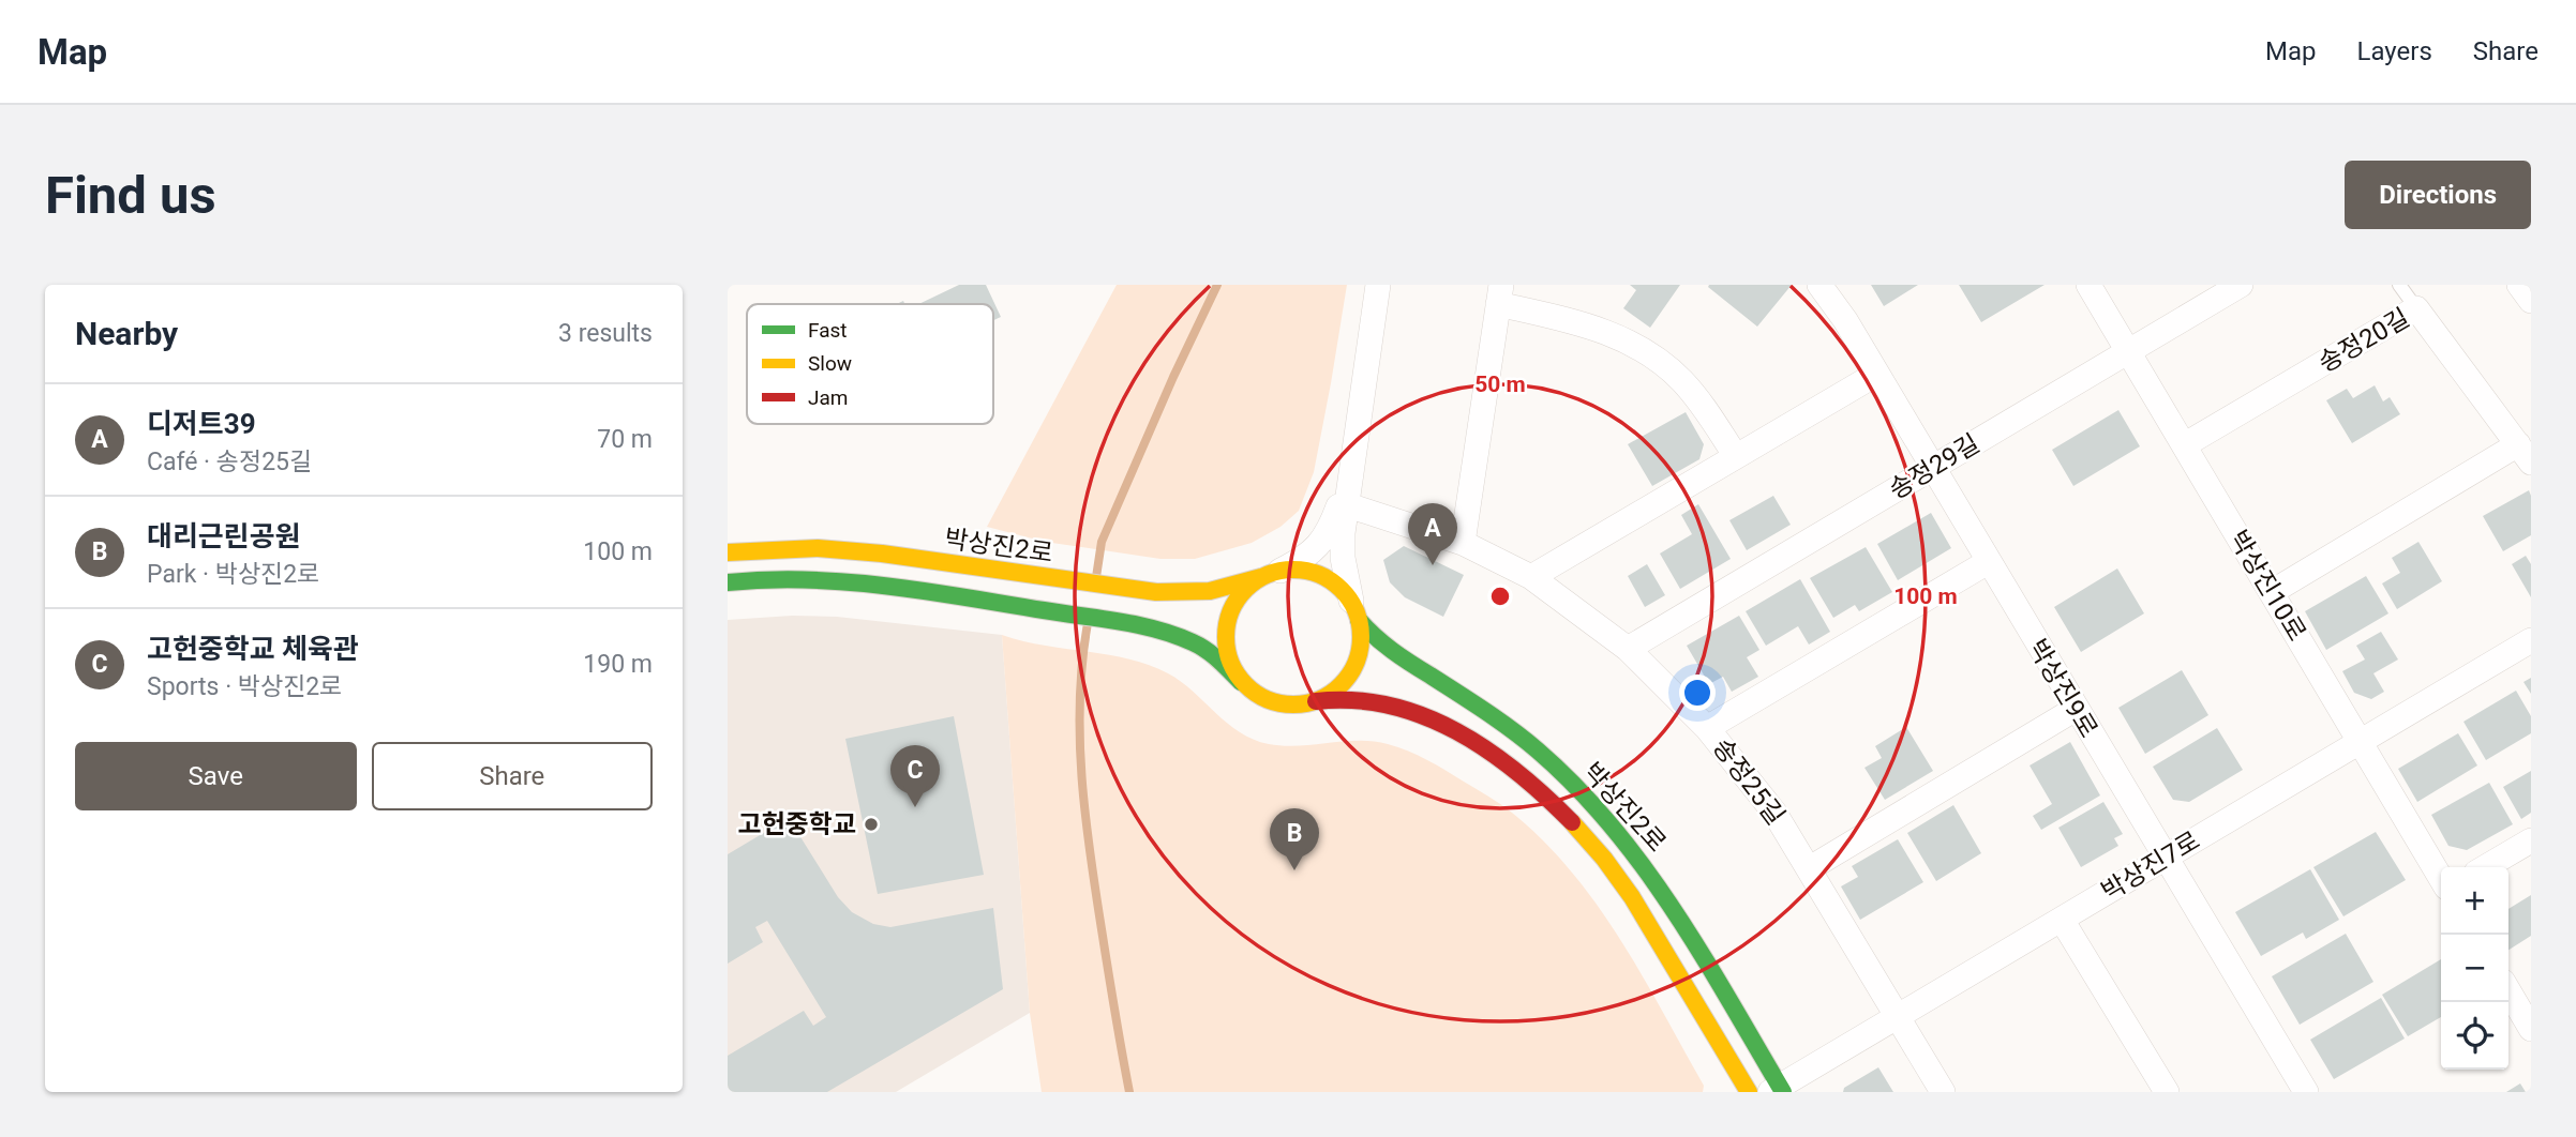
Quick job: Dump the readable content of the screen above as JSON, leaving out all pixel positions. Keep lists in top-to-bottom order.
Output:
{
  "streets": {
    "street": [
      "송정20길",
      "송정29길",
      "박상진2로",
      "박상진10로",
      "박상진9로",
      "송정25길",
      "박상진7로"
    ]
  },
  "crossings": [
    ["송정20길", "박상진10로"],
    ["송정29길", "박상진10로"],
    ["송정29길", "박상진9로"],
    ["송정29길", "송정25길"],
    ["박상진2로", "박상진7로"],
    ["박상진10로", "박상진7로"],
    ["박상진9로", "박상진7로"],
    ["송정25길", "박상진7로"]
  ],
  "places": ["고헌중학교"],
  "legend": ["Fast", "Slow", "Jam"],
  "page": {
    "header": "Map",
    "nav": ["Map", "Layers", "Share"],
    "buttons": [
      "Directions",
      ["Save", "Share"]
    ],
    "title": "Find us",
    "heading": ["Nearby", "3 results"],
    "list": [
      {
        "mark": "A",
        "name": "디저트39",
        "note": "Café · 송정25길",
        "value": "70 m"
      },
      {
        "mark": "B",
        "name": "대리근린공원",
        "note": "Park · 박상진2로",
        "value": "100 m"
      },
      {
        "mark": "C",
        "name": "고헌중학교 체육관",
        "note": "Sports · 박상진2로",
        "value": "190 m"
      }
    ],
    "pins": ["A", "C", "B"],
    "map_buttons": ["+", "−"]
  },
  "rings": ["50 m", "100 m"]
}
